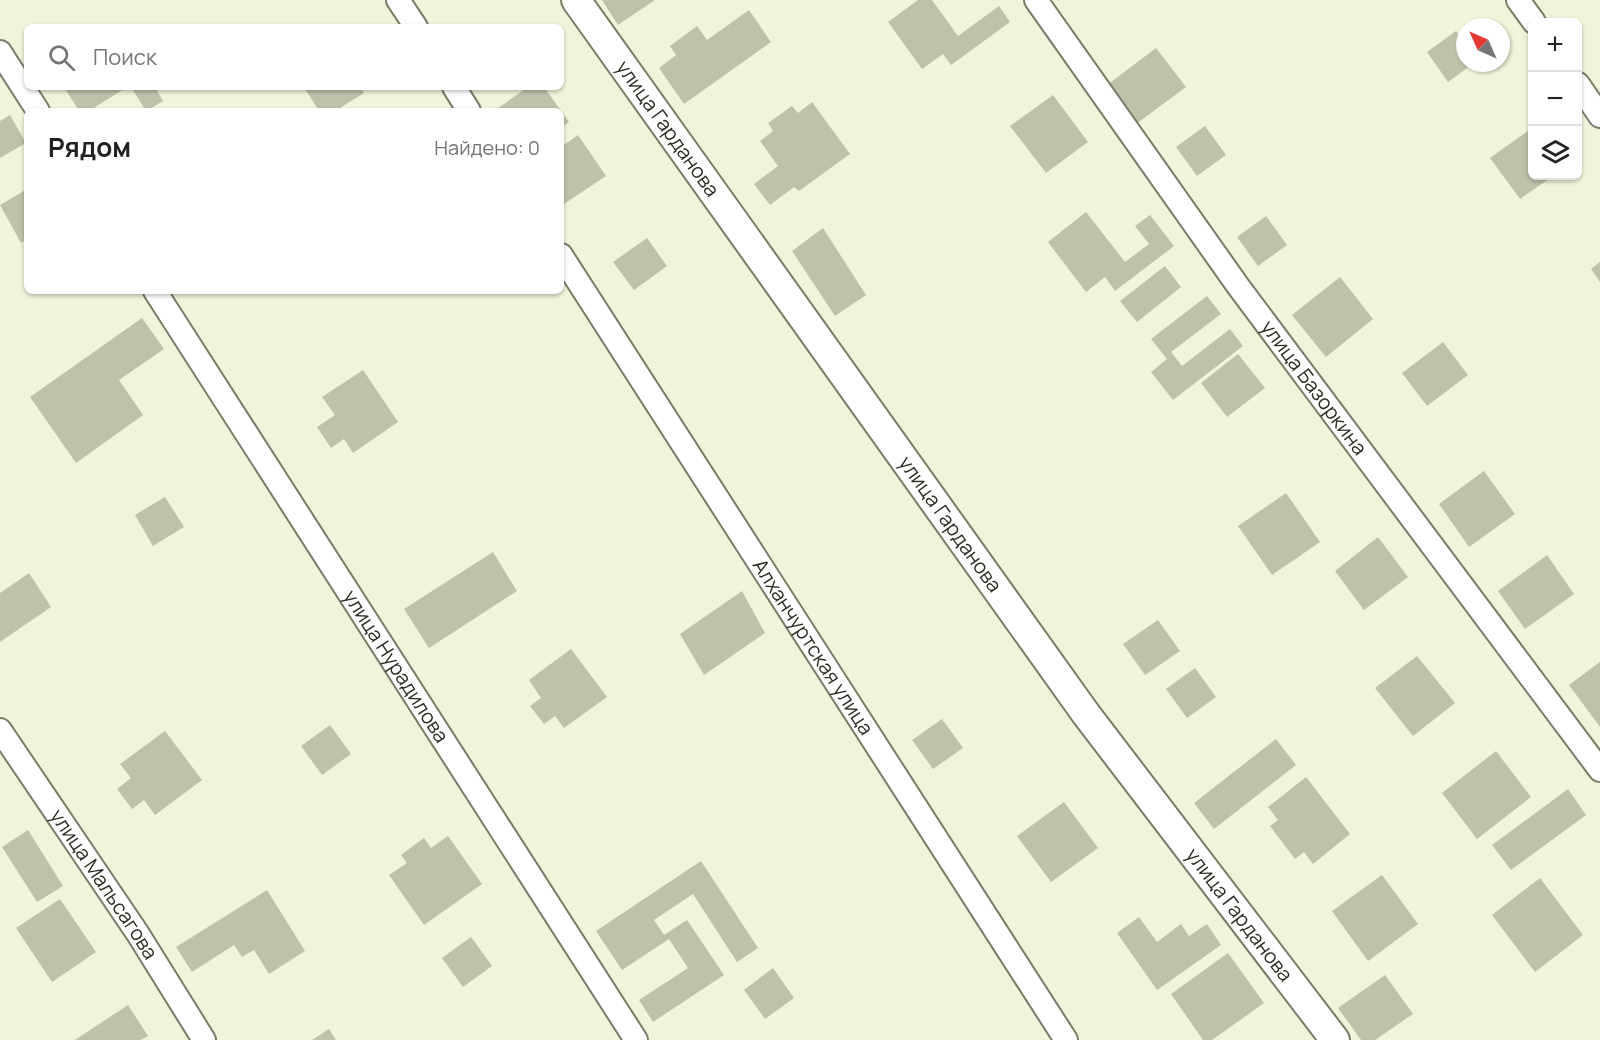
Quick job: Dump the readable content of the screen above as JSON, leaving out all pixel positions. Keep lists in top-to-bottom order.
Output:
{
  "streets": {
    "street": [
      "улица Гарданова",
      "улица Базоркина",
      "Алханчуртская улица",
      "улица Нурадилова",
      "улица Мальсагова"
    ]
  },
  "north": "top left",
  "page": {
    "map_buttons": ["+", "−"],
    "search": "Поиск",
    "heading": ["Рядом", "Найдено: 0"]
  }
}
